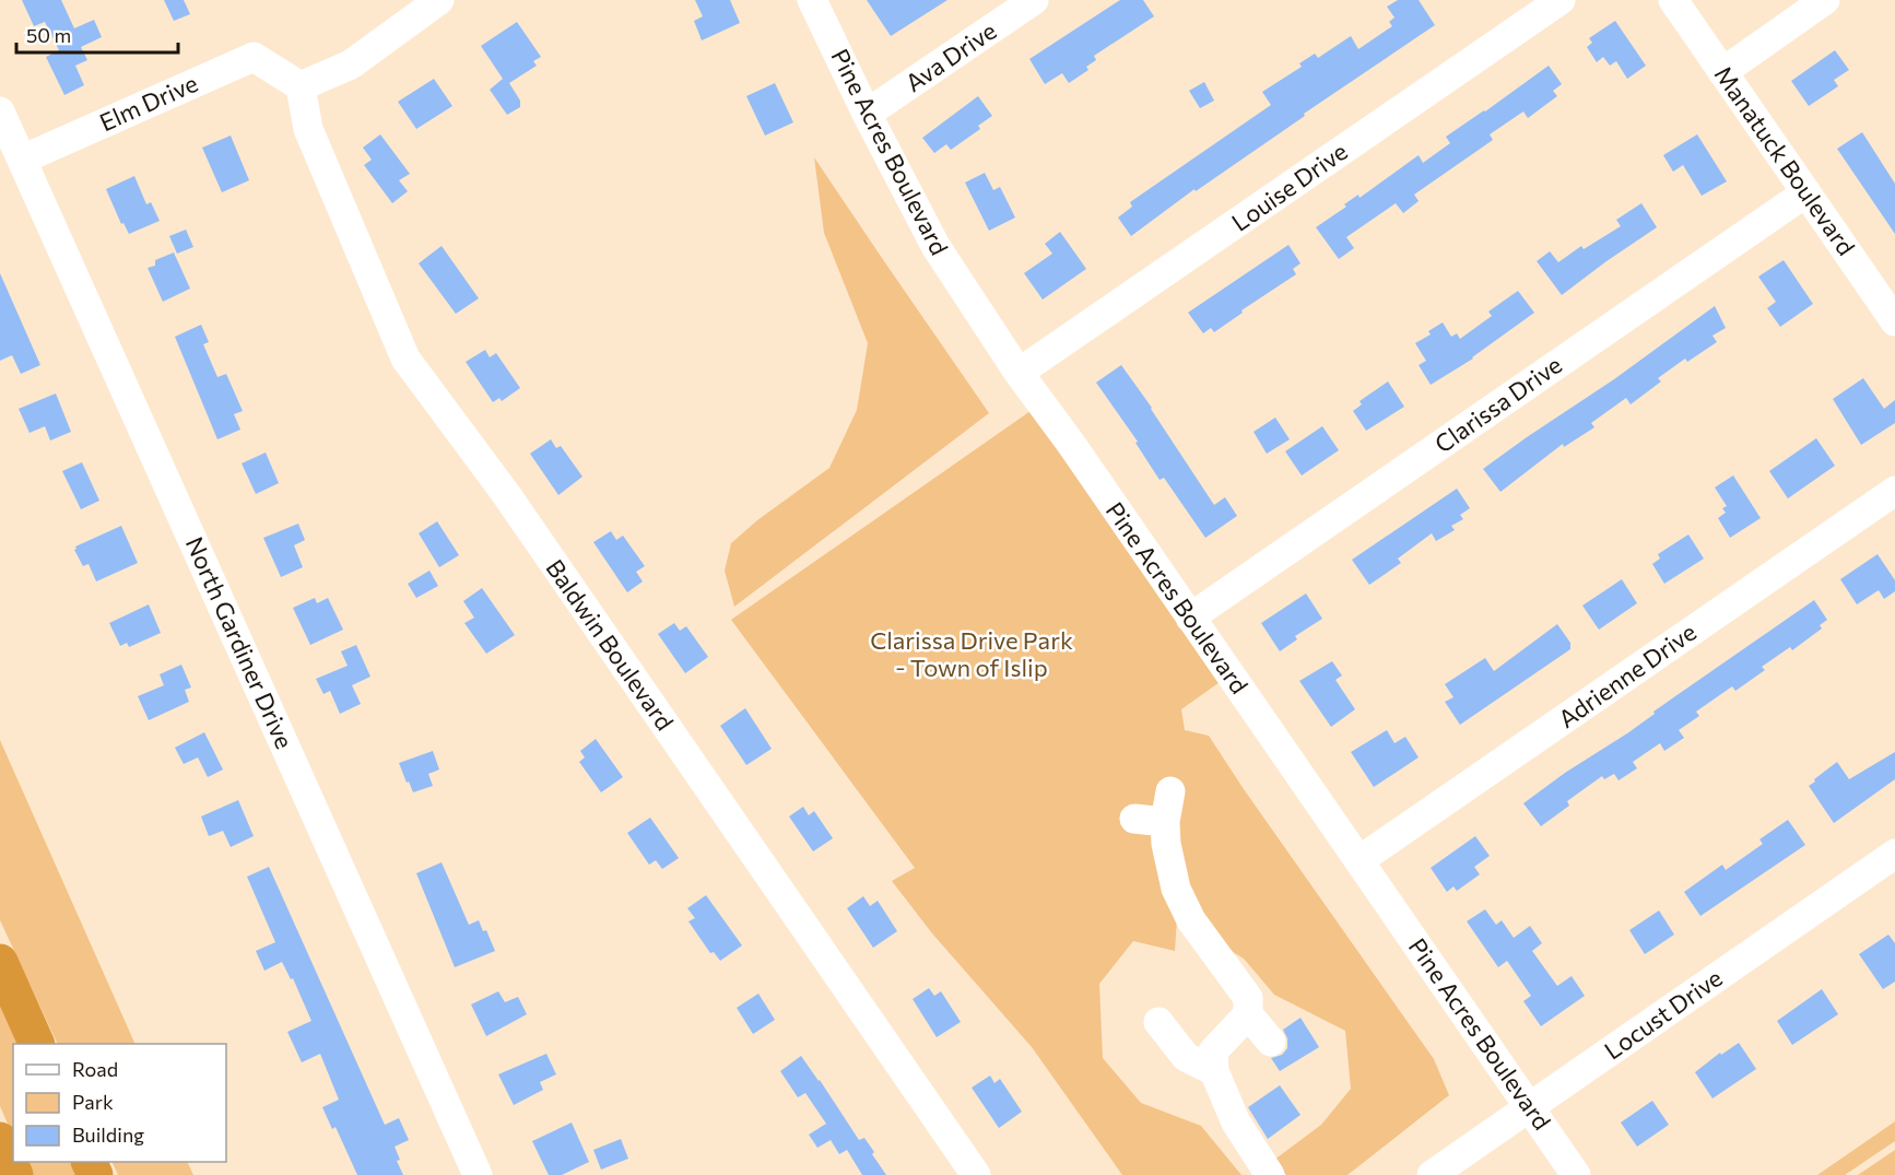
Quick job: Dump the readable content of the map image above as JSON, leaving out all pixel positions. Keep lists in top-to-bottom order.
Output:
{
  "streets": {
    "street": [
      "Ava Drive",
      "Elm Drive",
      "Pine Acres Boulevard",
      "Manatuck Boulevard",
      "Louise Drive",
      "Clarissa Drive",
      "North Gardiner Drive",
      "Baldwin Boulevard",
      "Adrienne Drive",
      "Locust Drive"
    ]
  },
  "crossings": [
    ["Ava Drive", "Pine Acres Boulevard"],
    ["Elm Drive", "North Gardiner Drive"],
    ["Elm Drive", "Baldwin Boulevard"],
    ["Pine Acres Boulevard", "Louise Drive"],
    ["Pine Acres Boulevard", "Clarissa Drive"],
    ["Pine Acres Boulevard", "Adrienne Drive"],
    ["Pine Acres Boulevard", "Locust Drive"],
    ["Manatuck Boulevard", "Clarissa Drive"]
  ],
  "parks": ["Clarissa Drive Park - Town of Islip"],
  "legend": ["Road", "Park", "Building"],
  "scale_bar": "50 m"
}
